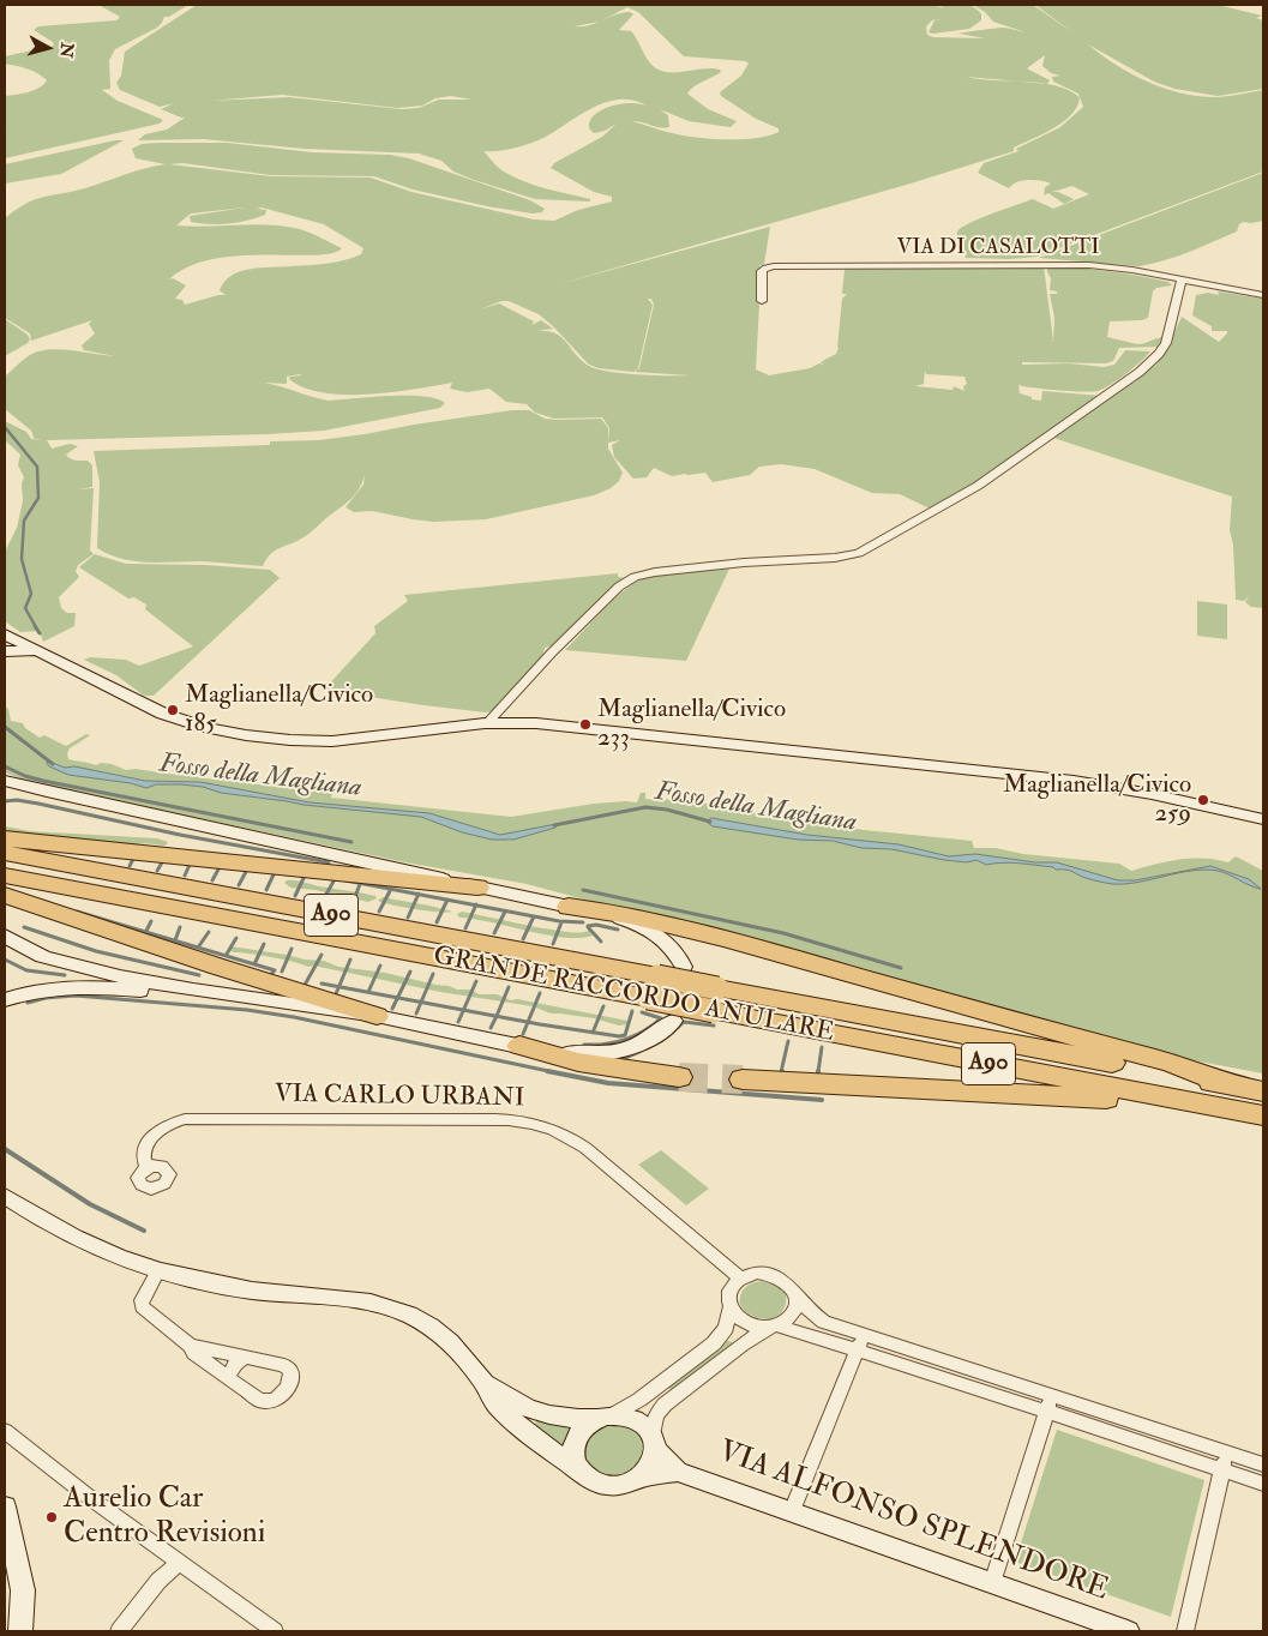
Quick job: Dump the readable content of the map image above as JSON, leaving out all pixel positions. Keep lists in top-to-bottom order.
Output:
{
  "streets": {
    "highway": ["A90", "GRANDE RACCORDO ANULARE"],
    "main road": ["VIA ALFONSO SPLENDORE"],
    "street": ["VIA DI CASALOTTI", "VIA CARLO URBANI"]
  },
  "water": ["Fosso della Magliana"],
  "places": [
    "Maglianella/Civico 185",
    "Maglianella/Civico 233",
    "Maglianella/Civico 259",
    "Aurelio Car Centro Revisioni"
  ],
  "north": "right"
}
